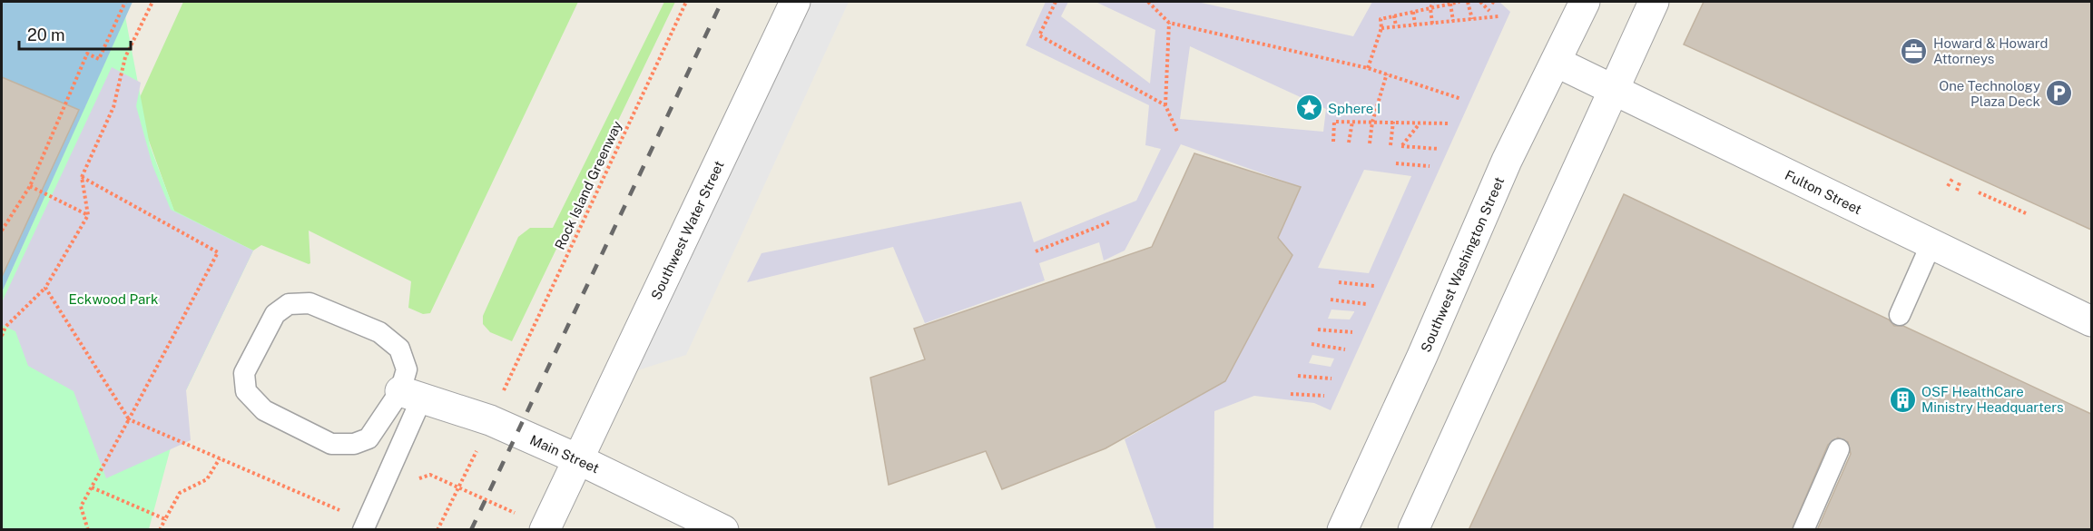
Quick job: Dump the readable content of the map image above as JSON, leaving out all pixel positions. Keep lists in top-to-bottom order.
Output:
{
  "streets": {
    "street": [
      "Fulton Street",
      "Southwest Water Street",
      "Southwest Washington Street",
      "Main Street"
    ],
    "path": ["Rock Island Greenway"]
  },
  "crossings": [
    ["Fulton Street", "Southwest Washington Street"],
    ["Southwest Water Street", "Main Street"]
  ],
  "parks": ["Eckwood Park"],
  "places": {
    "office": ["Howard & Howard Attorneys"],
    "parking": ["One Technology Plaza Deck"],
    "place": ["Sphere I"],
    "building": ["OSF HealthCare Ministry Headquarters"]
  },
  "scale_bar": "20 m"
}
